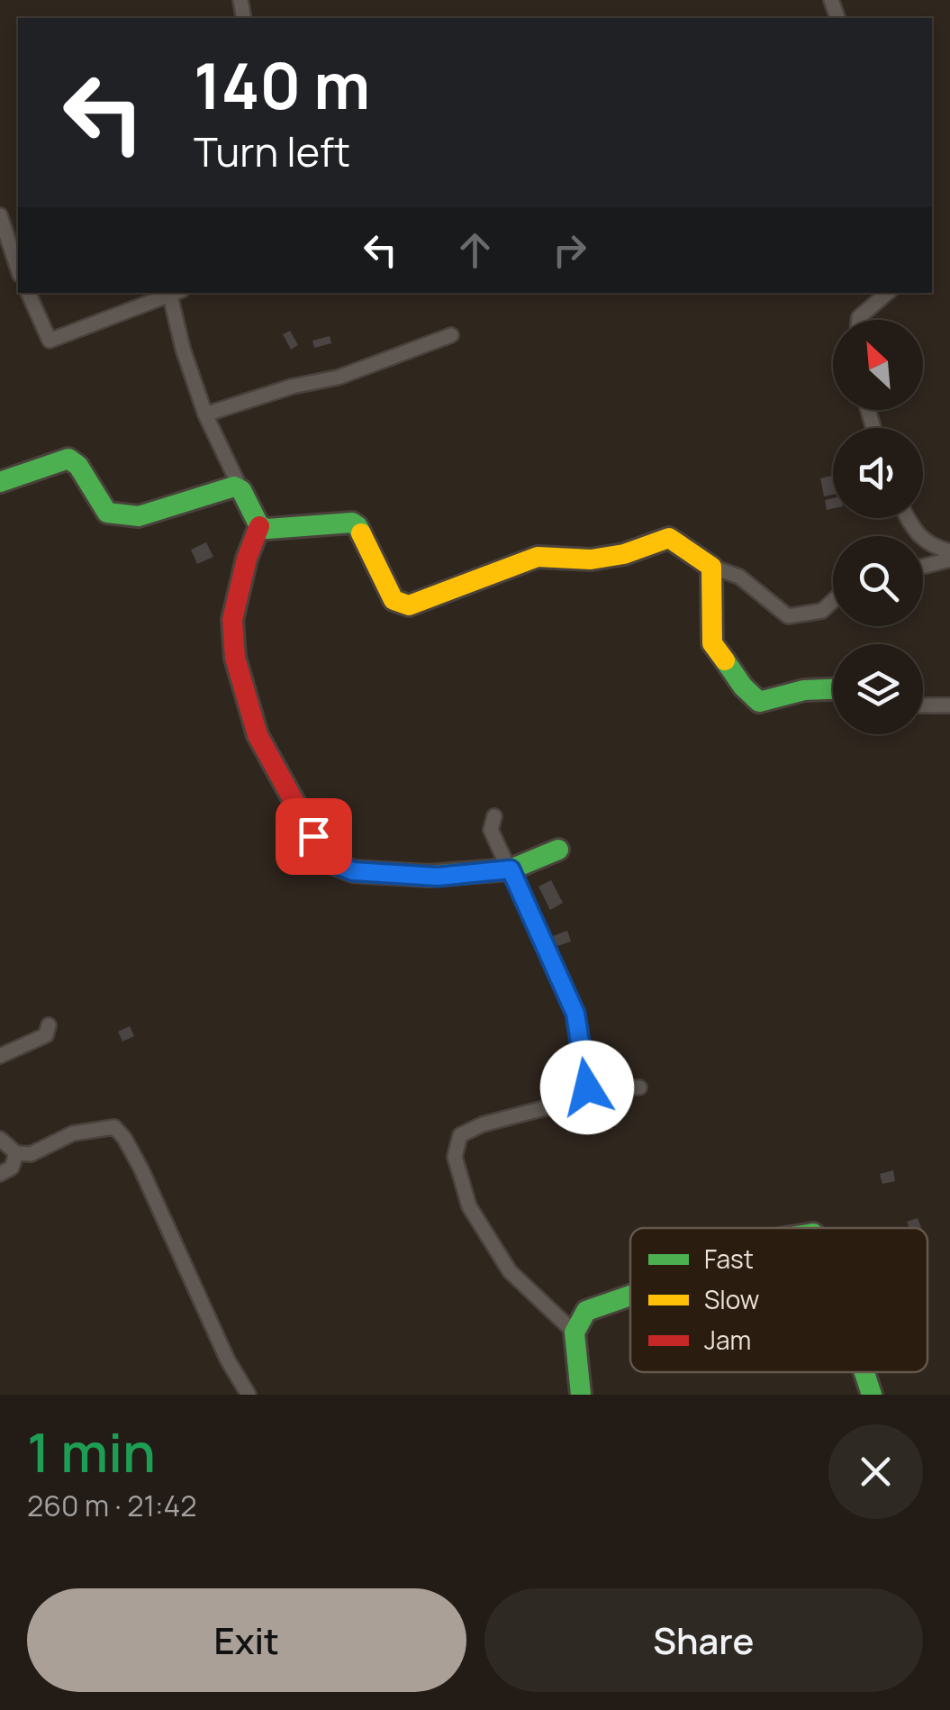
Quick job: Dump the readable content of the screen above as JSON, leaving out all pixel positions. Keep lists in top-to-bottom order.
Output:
{
  "legend": ["Fast", "Slow", "Jam"],
  "north": "top left",
  "page": {
    "turn": ["140 m", "Turn left"],
    "heading": ["1 min", "260 m · 21:42"],
    "buttons": ["Exit", "Share"]
  }
}
